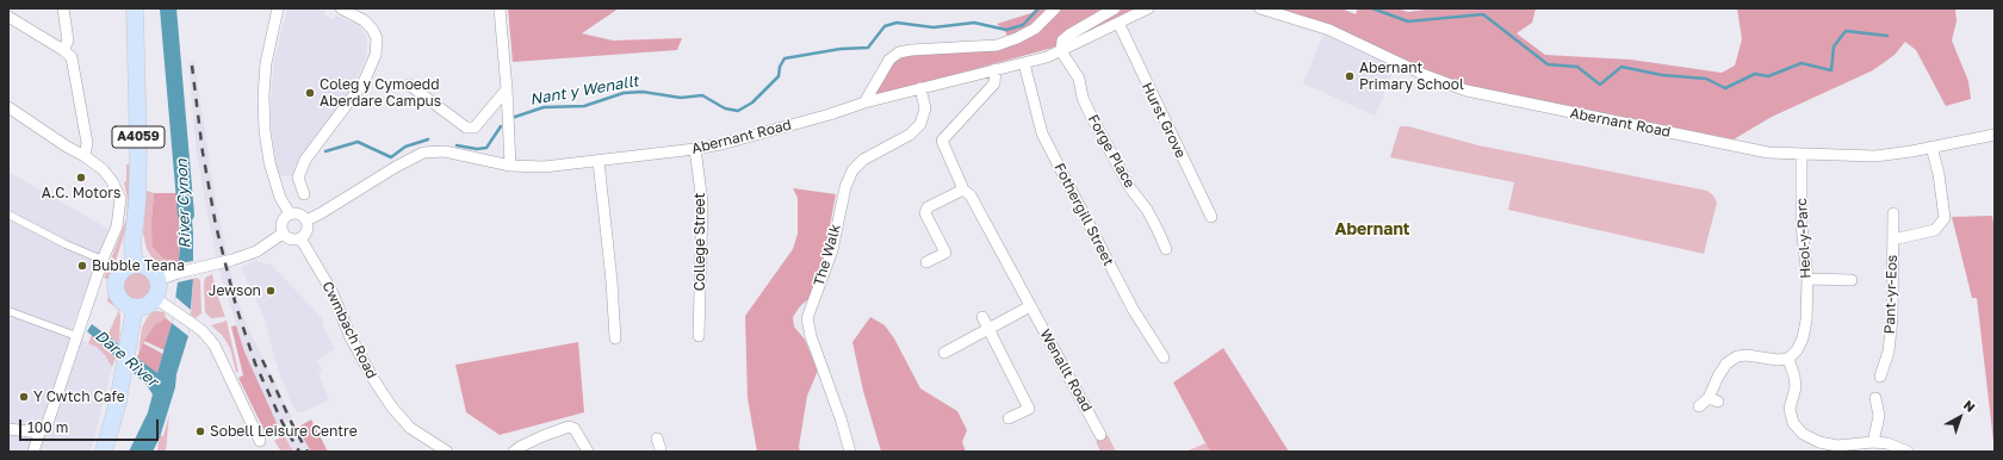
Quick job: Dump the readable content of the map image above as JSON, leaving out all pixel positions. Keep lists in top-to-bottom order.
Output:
{
  "streets": {
    "main road": ["A4059"],
    "street": [
      "Hurst Grove",
      "Abernant Road",
      "Forge Place",
      "Fothergill Street",
      "Heol-y-Parc",
      "College Street",
      "The Walk",
      "Pant-yr-Eos",
      "Cwmbach Road",
      "Wenallt Road"
    ]
  },
  "crossings": [
    ["Hurst Grove", "Abernant Road"],
    ["Abernant Road", "Forge Place"],
    ["Abernant Road", "Fothergill Street"],
    ["Abernant Road", "Heol-y-Parc"],
    ["Abernant Road", "College Street"],
    ["Abernant Road", "The Walk"],
    ["Abernant Road", "Pant-yr-Eos"],
    ["Abernant Road", "Cwmbach Road"],
    ["Abernant Road", "Wenallt Road"]
  ],
  "districts": ["Abernant"],
  "water": ["Nant y Wenallt", "River Cynon", "Dare River"],
  "places": [
    "Abernant Primary School",
    "Coleg y Cymoedd Aberdare Campus",
    "A.C. Motors",
    "Bubble Teana",
    "Jewson",
    "Y Cwtch Cafe",
    "Sobell Leisure Centre"
  ],
  "scale_bar": "100 m",
  "north": "top right"
}
